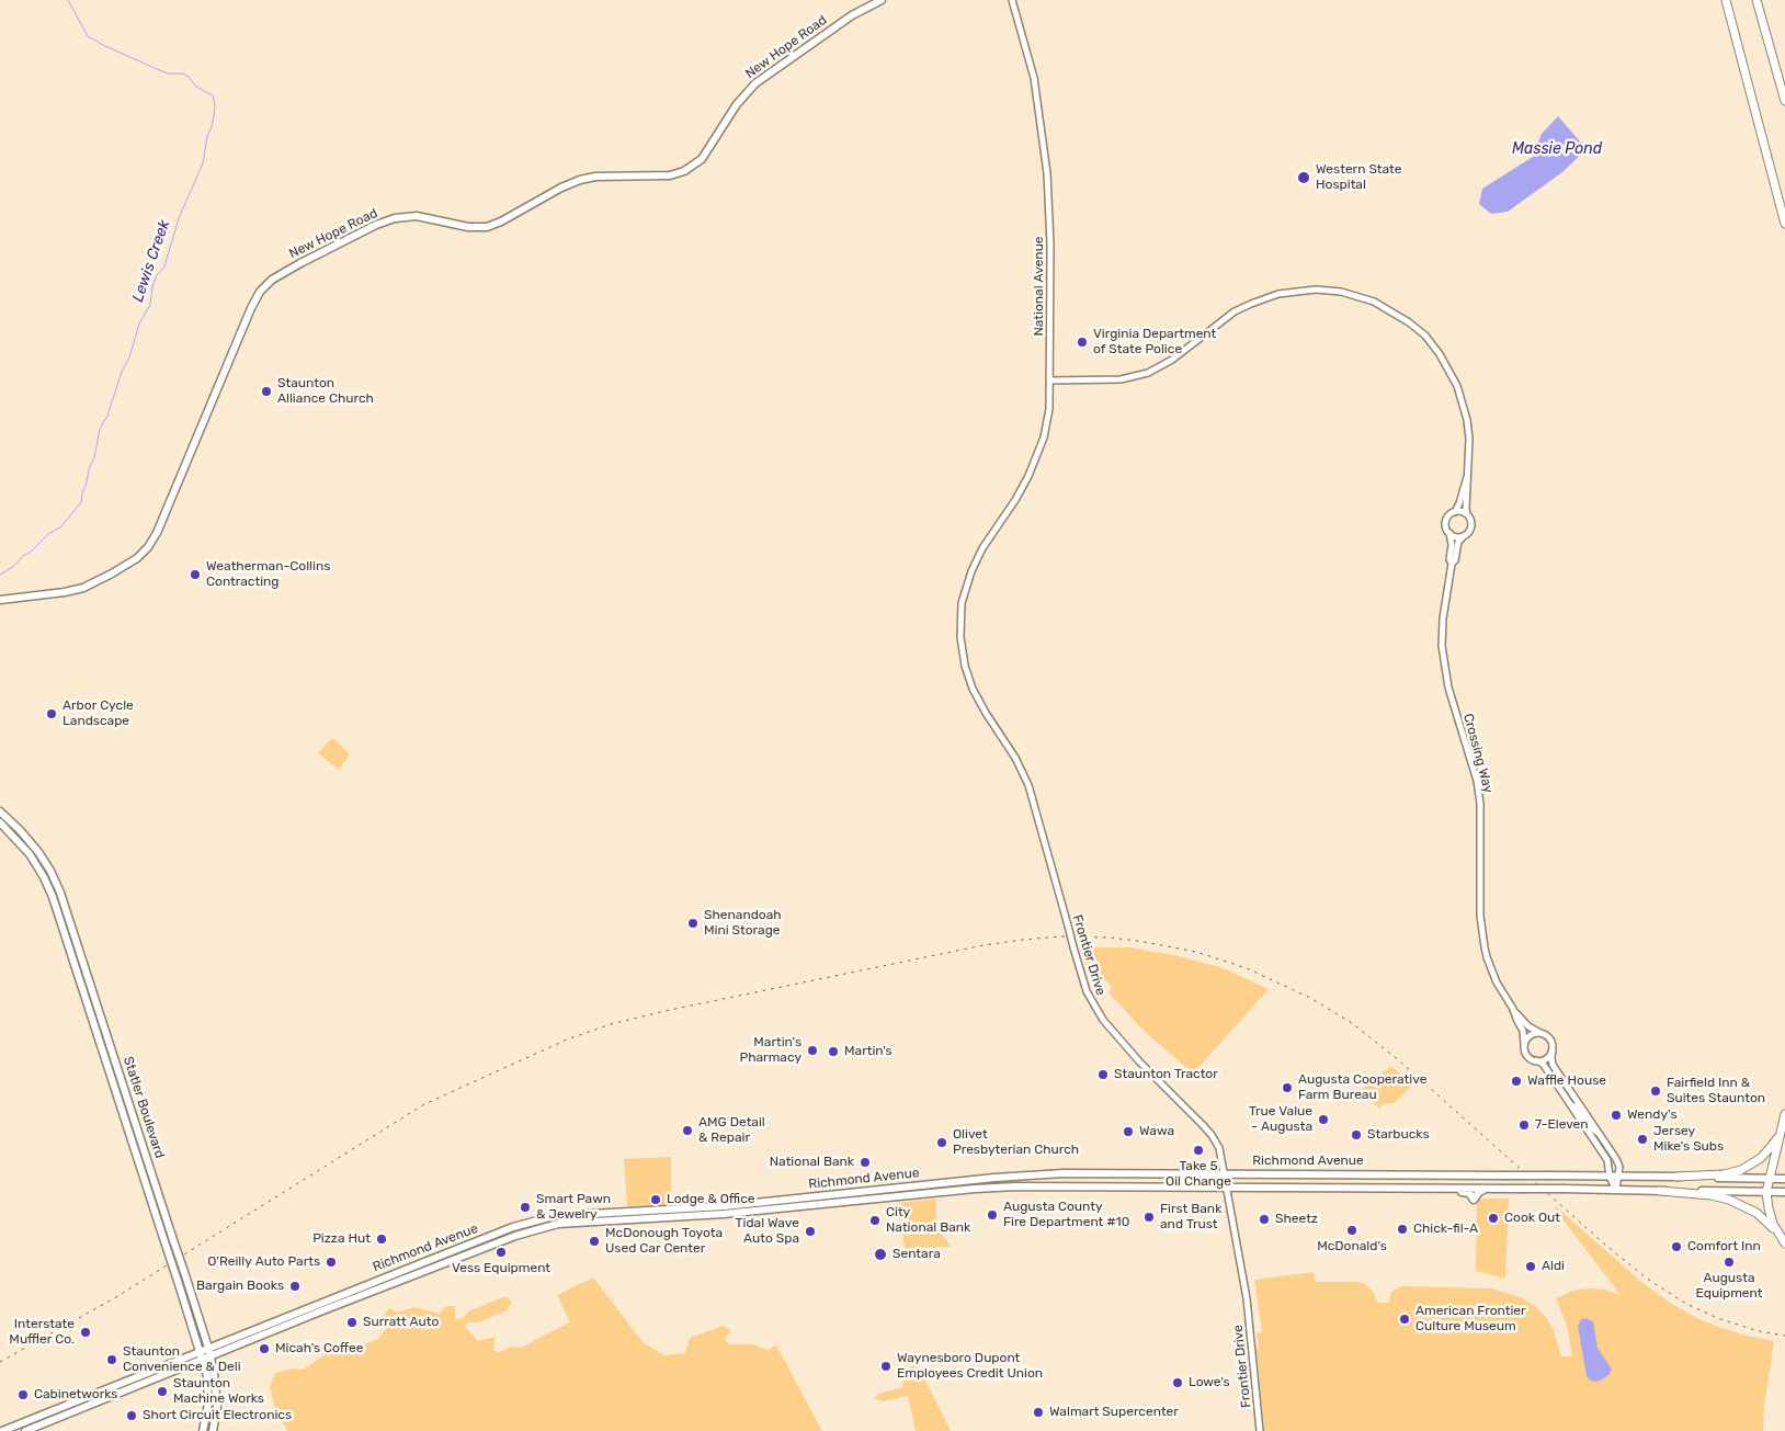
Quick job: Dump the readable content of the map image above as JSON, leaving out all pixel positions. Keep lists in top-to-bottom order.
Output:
{
  "streets": {
    "main road": ["New Hope Road", "Statler Boulevard", "Richmond Avenue"],
    "street": ["National Avenue", "Crossing Way", "Frontier Drive"]
  },
  "crossings": [
    ["National Avenue", "Frontier Drive"],
    ["Frontier Drive", "Richmond Avenue"],
    ["Statler Boulevard", "Richmond Avenue"]
  ],
  "water": ["Massie Pond", "Lewis Creek"],
  "places": [
    "Western State Hospital",
    "Virginia Department of State Police",
    "Staunton Alliance Church",
    "Weatherman-Collins Contracting",
    "Arbor Cycle Landscape",
    "Shenandoah Mini Storage",
    "Martin's Pharmacy",
    "Martin's",
    "Staunton Tractor",
    "Waffle House",
    "Augusta Cooperative Farm Bureau",
    "Fairfield Inn & Suites Staunton",
    "Wendy's",
    "True Value - Augusta",
    "7-Eleven",
    "AMG Detail & Repair",
    "Wawa",
    "Starbucks",
    "Jersey Mike's Subs",
    "Olivet Presbyterian Church",
    "Take 5 Oil Change",
    "National Bank",
    "Lodge & Office",
    "Smart Pawn & Jewelry",
    "Augusta County Fire Department #10",
    "First Bank and Trust",
    "Cook Out",
    "Sheetz",
    "City National Bank",
    "Chick-fil-A",
    "McDonald's",
    "Tidal Wave Auto Spa",
    "Pizza Hut",
    "McDonough Toyota Used Car Center",
    "Comfort Inn",
    "Vess Equipment",
    "Sentara",
    "O'Reilly Auto Parts",
    "Augusta Equipment",
    "Aldi",
    "Bargain Books",
    "American Frontier Culture Museum",
    "Surratt Auto",
    "Interstate Muffler Co.",
    "Micah's Coffee",
    "Staunton Convenience & Deli",
    "Waynesboro Dupont Employees Credit Union",
    "Lowe's",
    "Staunton Machine Works",
    "Cabinetworks",
    "Walmart Supercenter",
    "Short Circuit Electronics"
  ]
}
